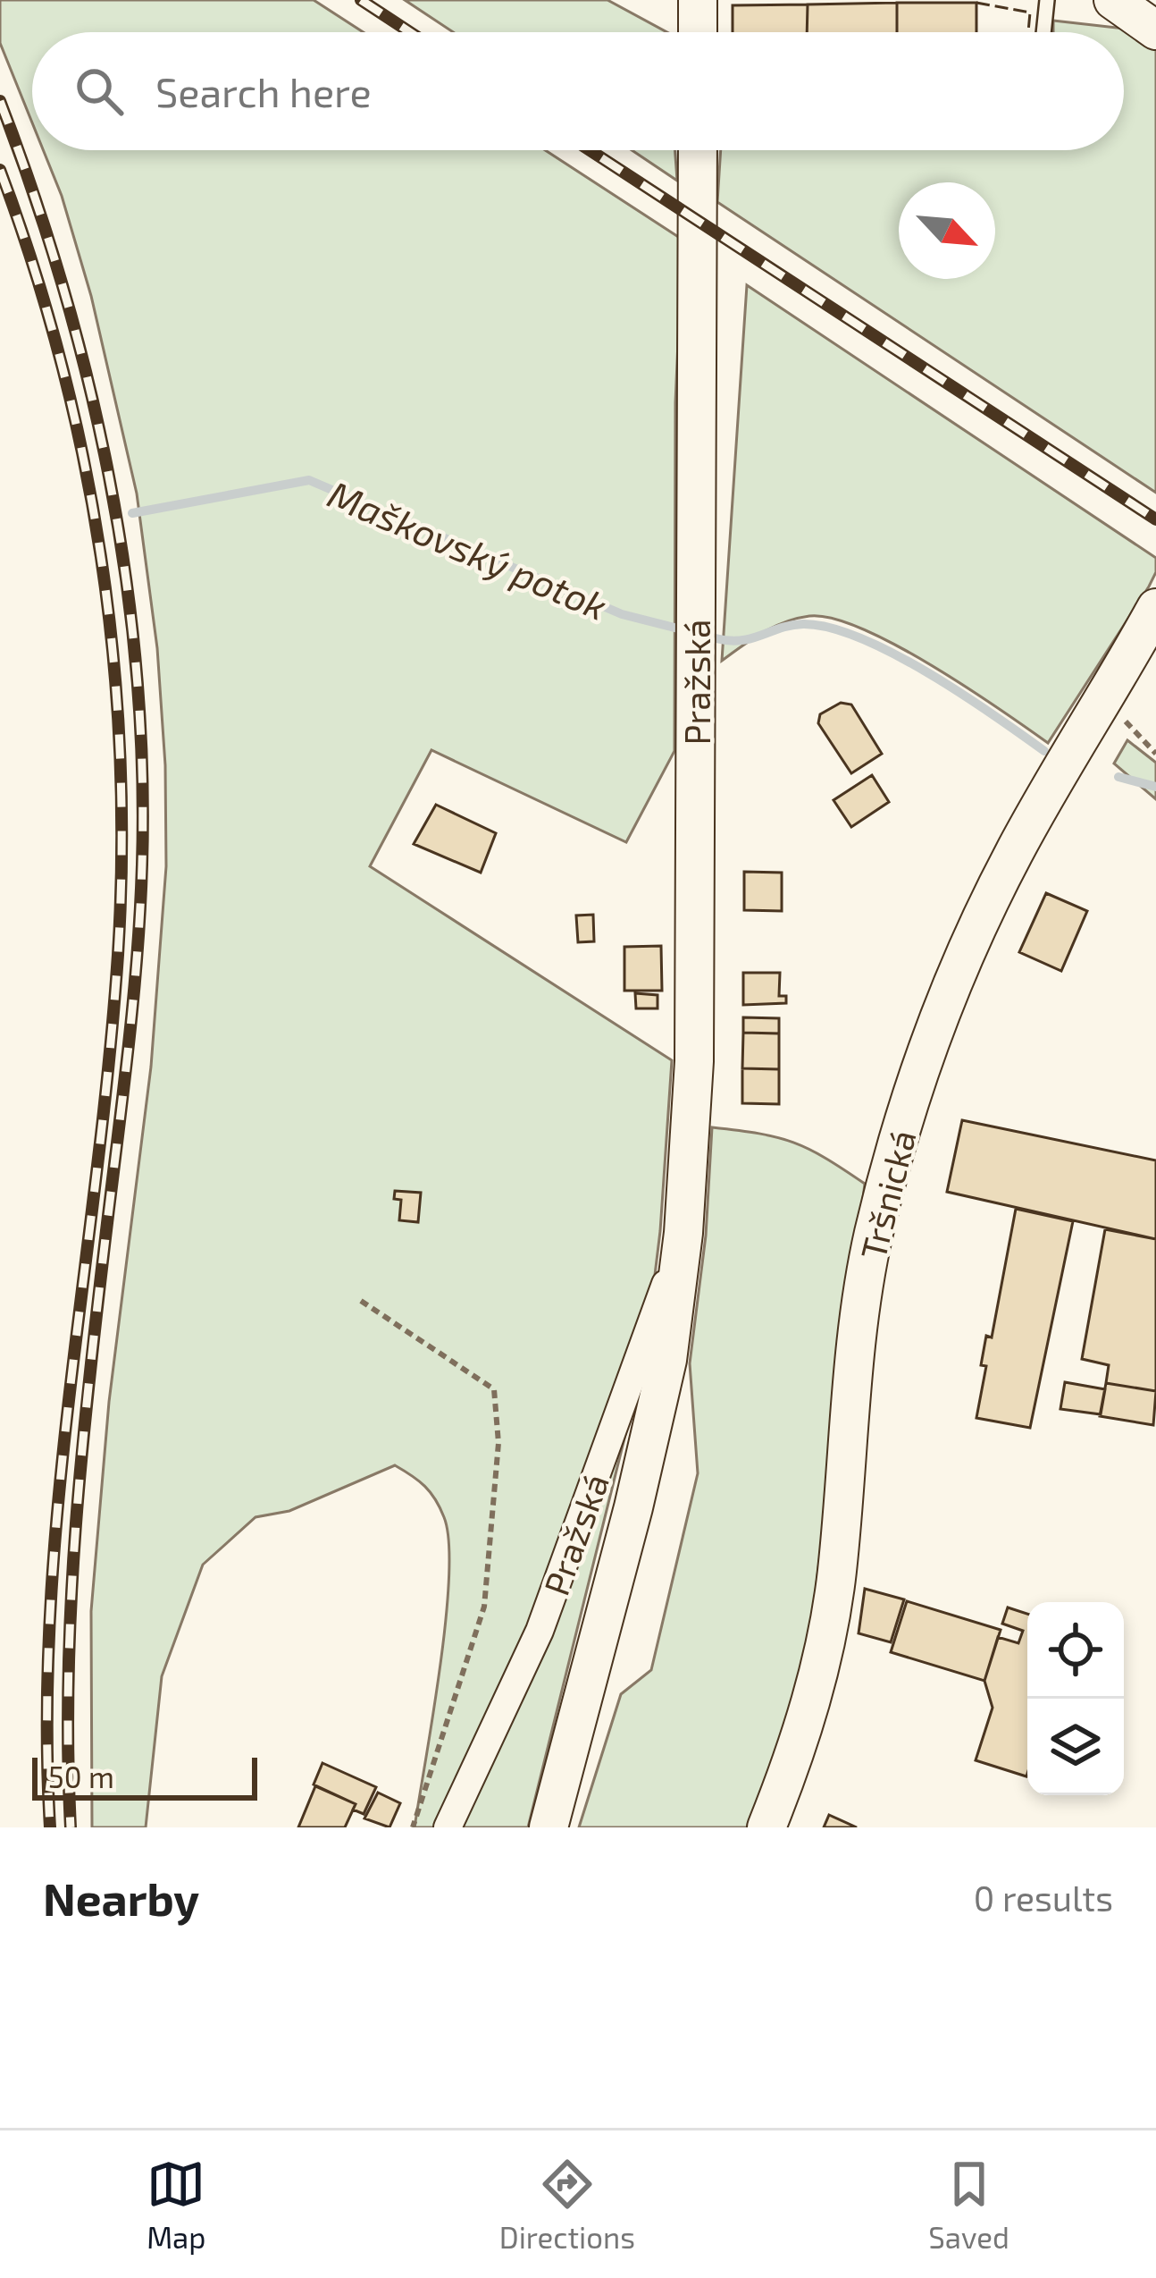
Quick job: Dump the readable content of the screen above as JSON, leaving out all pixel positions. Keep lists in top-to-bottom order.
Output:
{
  "streets": {
    "main road": ["Pražská", "Tršnická"]
  },
  "water": ["Maškovský potok"],
  "scale_bar": "50 m",
  "north": "bottom right",
  "page": {
    "search": "Search here",
    "scale": "50 m",
    "heading": ["Nearby", "0 results"],
    "nav": ["Map", "Directions", "Saved"]
  }
}
